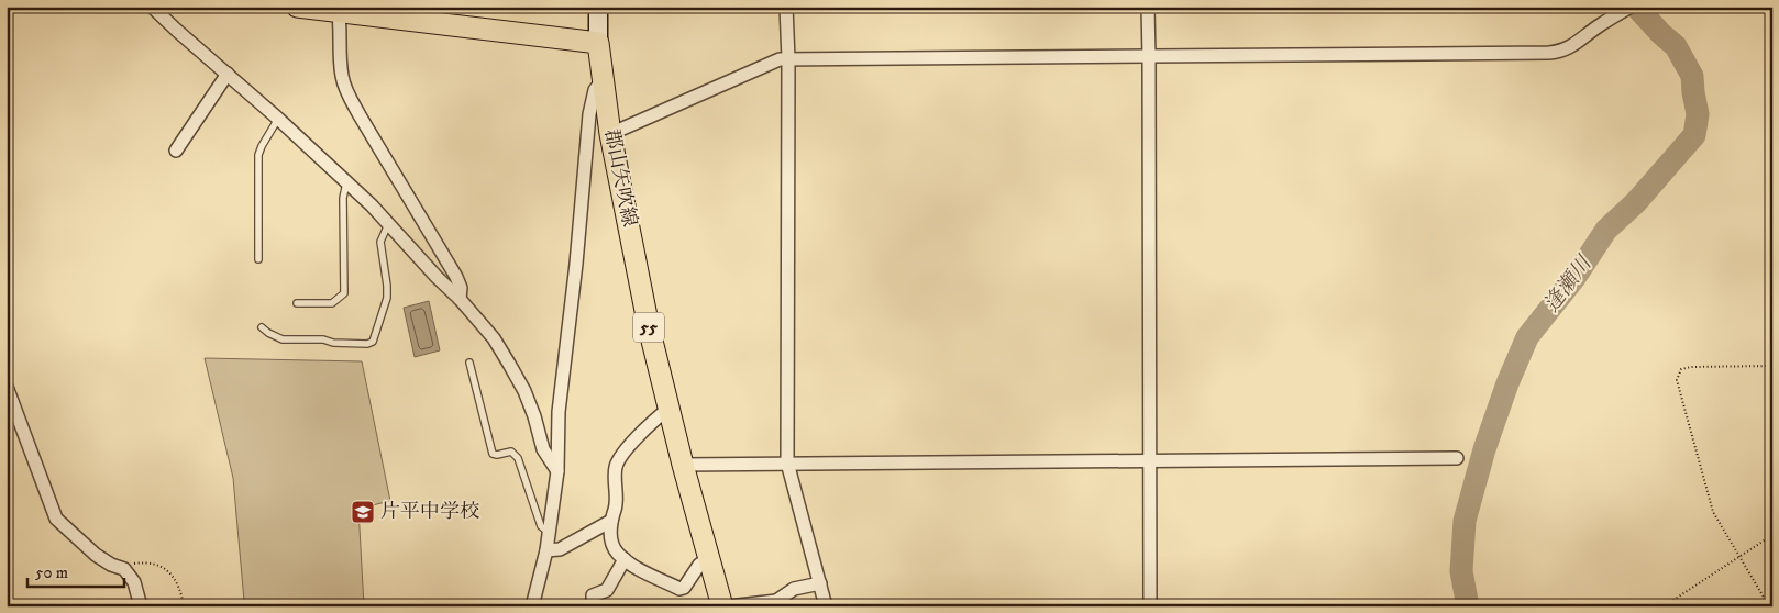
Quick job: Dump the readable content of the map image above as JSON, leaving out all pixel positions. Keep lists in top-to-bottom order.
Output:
{
  "streets": {
    "main road": ["郡山矢吹線", "55"]
  },
  "water": ["逢瀬川"],
  "places": {
    "school or university": ["片平中学校"]
  },
  "scale_bar": "50 m"
}
